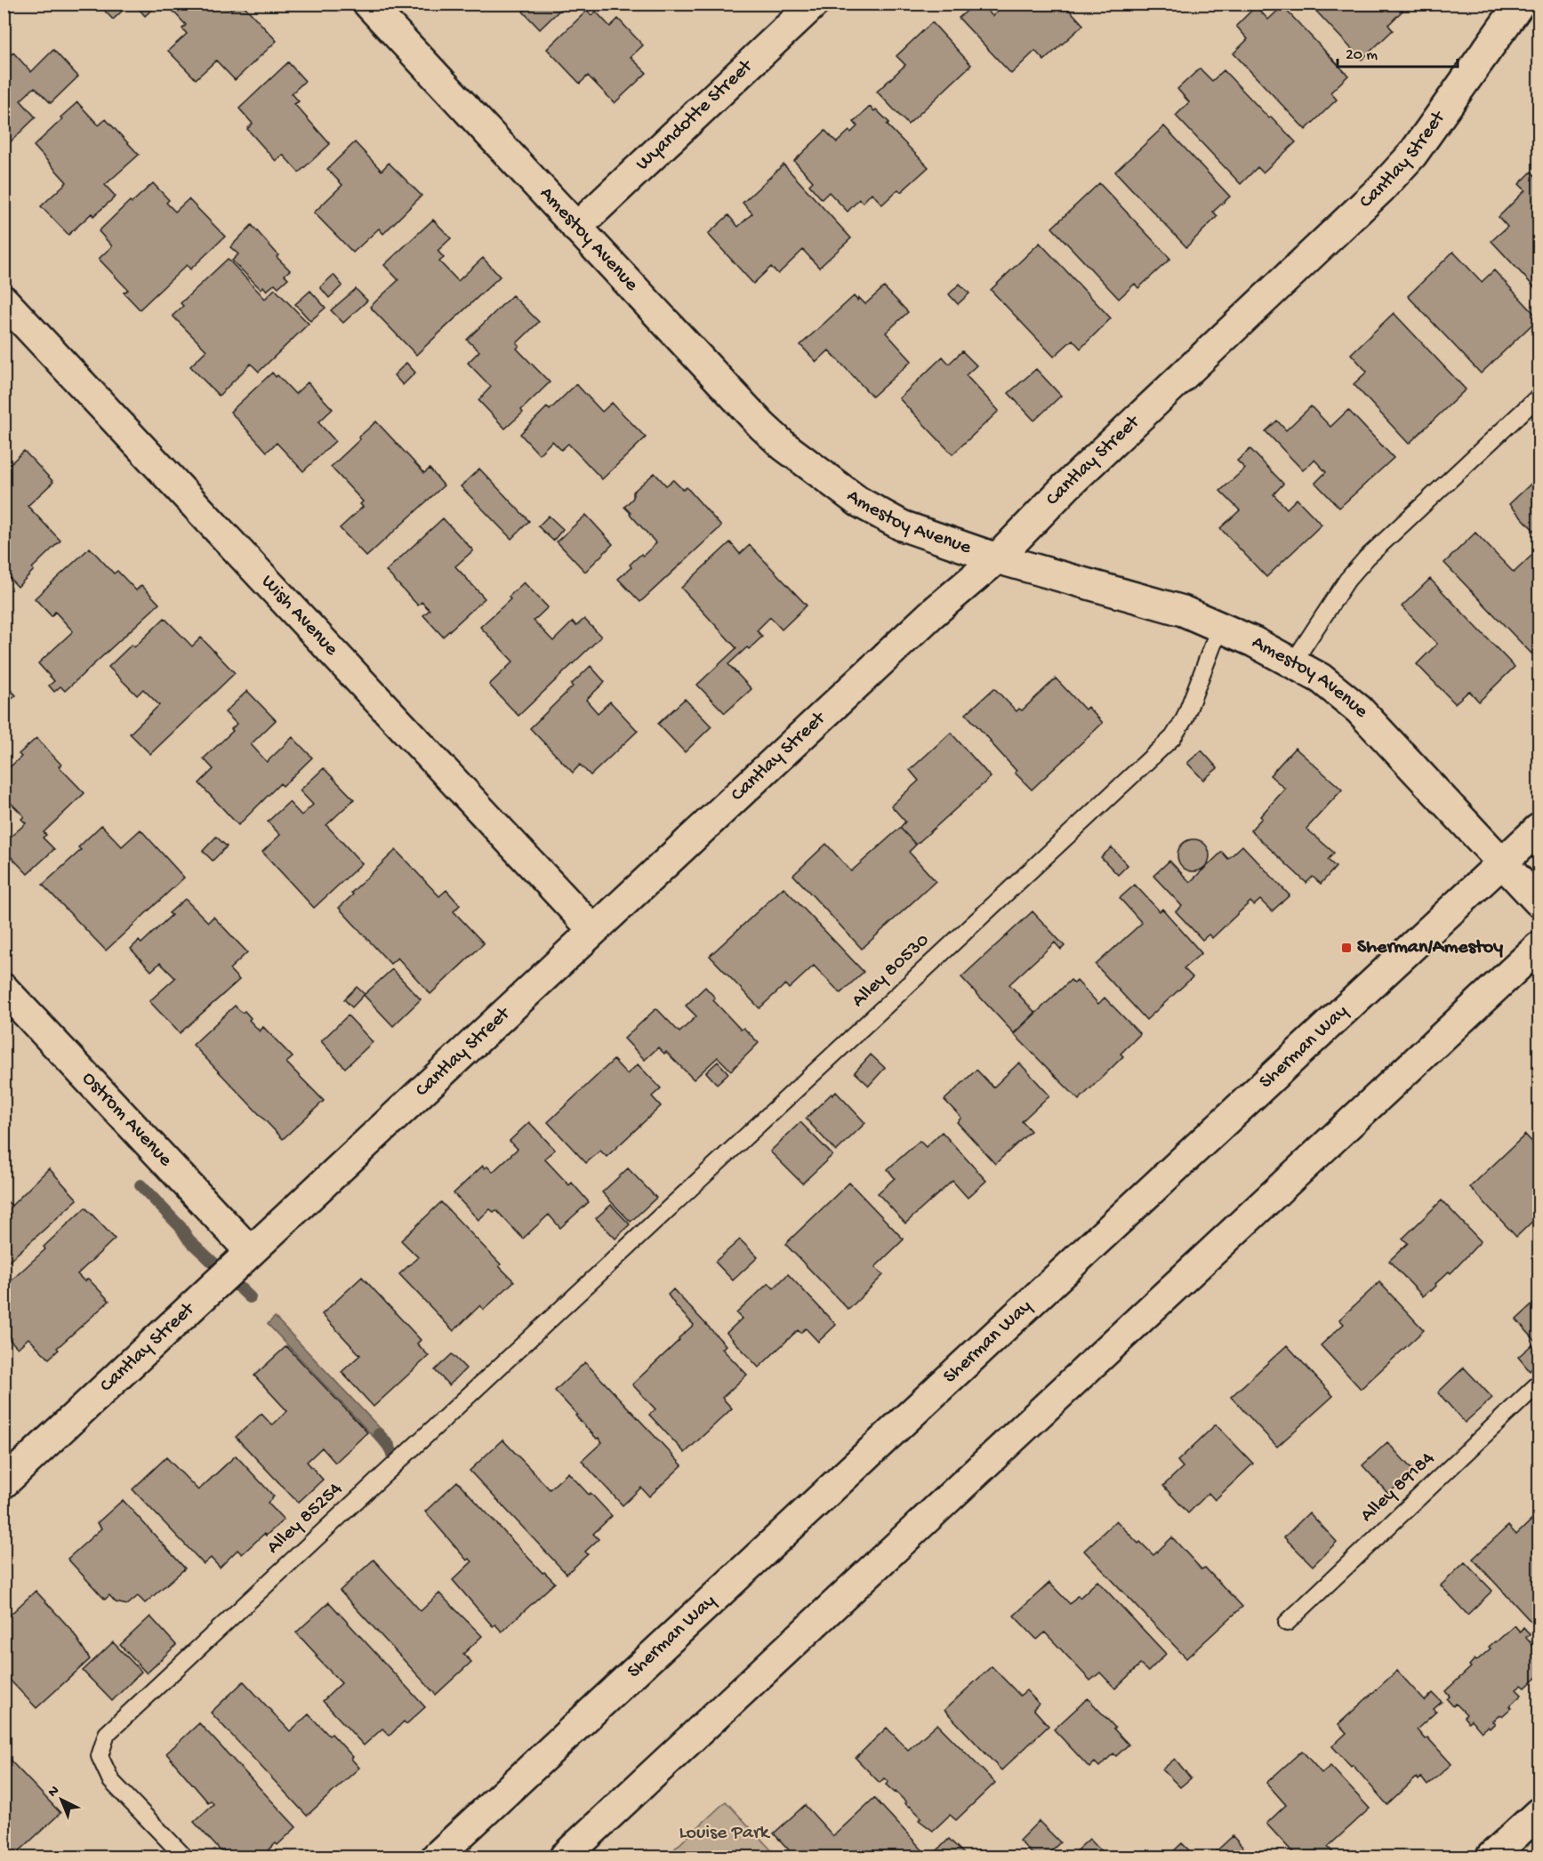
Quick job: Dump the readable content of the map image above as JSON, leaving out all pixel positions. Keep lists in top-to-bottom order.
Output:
{
  "streets": {
    "street": [
      "Wyandotte Street",
      "Cantlay Street",
      "Amestoy Avenue",
      "Wish Avenue",
      "Sherman Way",
      "Ostrom Avenue"
    ],
    "lane": ["Alley 80530", "Alley 89184", "Alley 85254"]
  },
  "crossings": [
    ["Wyandotte Street", "Amestoy Avenue"],
    ["Cantlay Street", "Amestoy Avenue"],
    ["Cantlay Street", "Wish Avenue"],
    ["Cantlay Street", "Ostrom Avenue"],
    ["Amestoy Avenue", "Alley 80530"],
    ["Amestoy Avenue", "Sherman Way"],
    ["Alley 80530", "Alley 85254"]
  ],
  "parks": ["Louise Park"],
  "places": {
    "transit": ["Sherman/Amestoy"]
  },
  "scale_bar": "20 m",
  "north": "top left"
}
